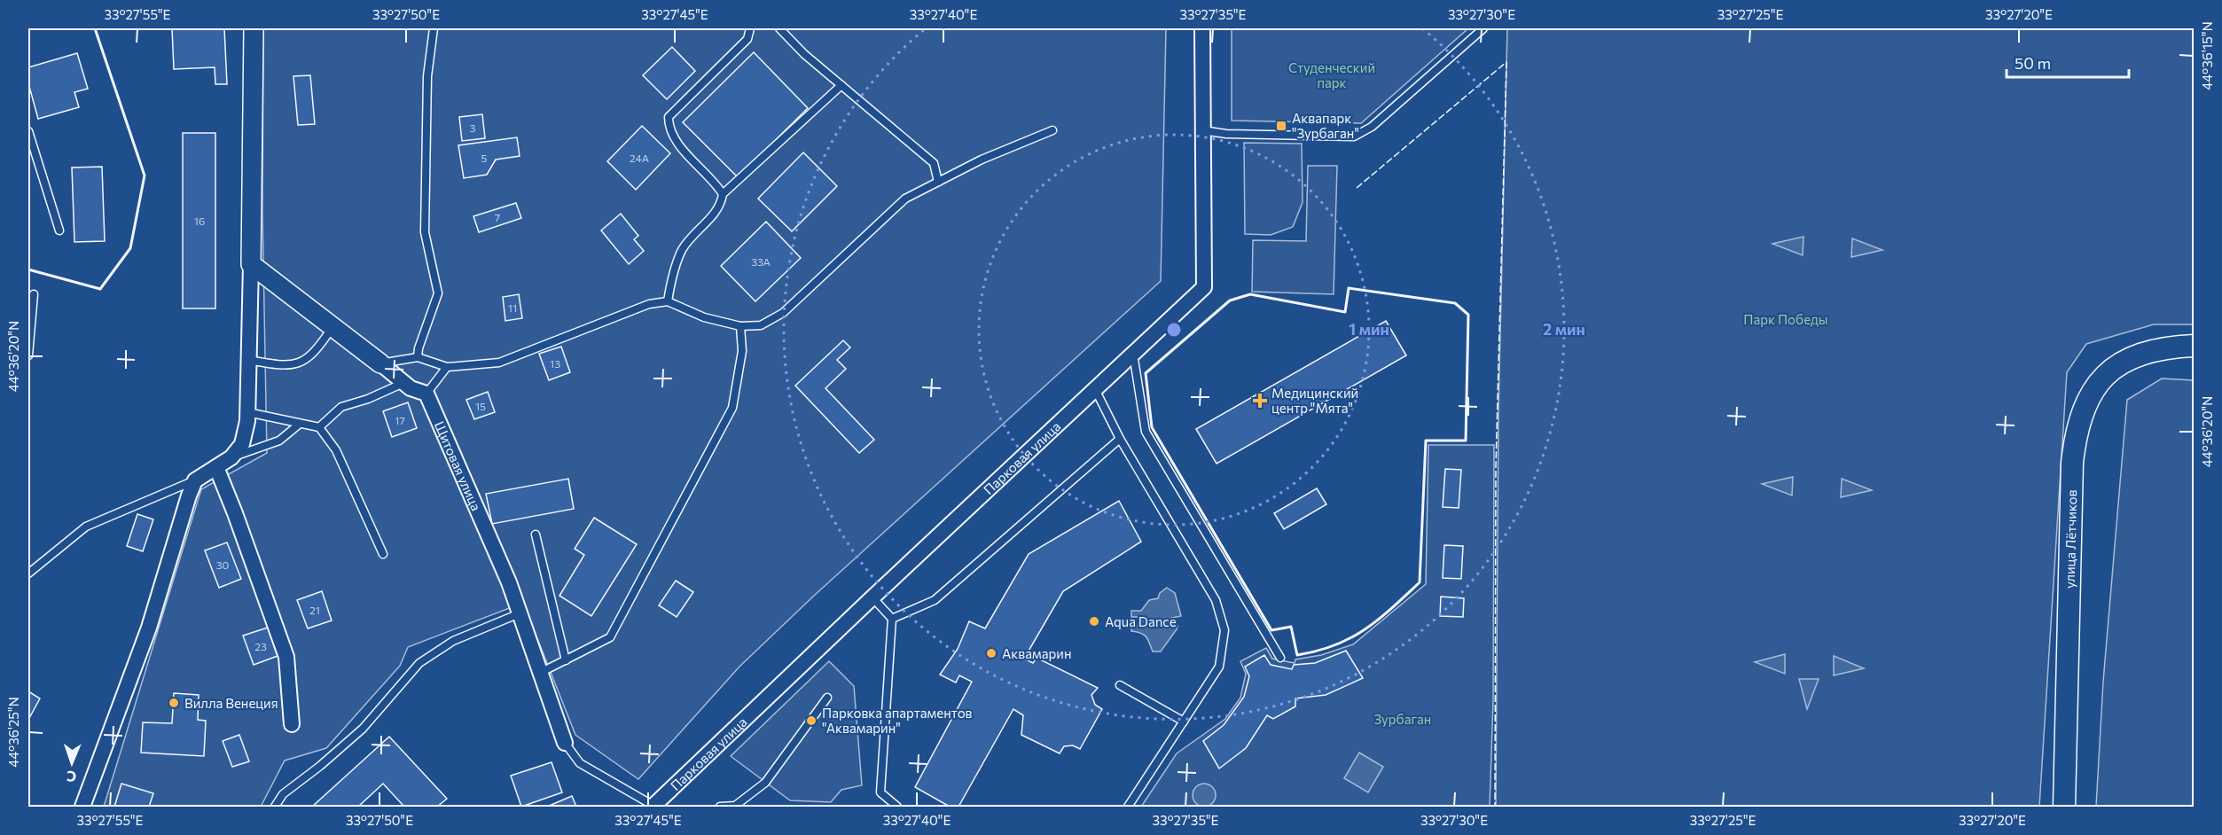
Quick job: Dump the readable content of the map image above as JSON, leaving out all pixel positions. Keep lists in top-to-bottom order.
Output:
{
  "streets": {
    "main road": ["улица Лётчиков"],
    "street": ["Парковая улица", "Щитовая улица"]
  },
  "parks": ["Студенческий парк", "Парк Победы", "Зурбаган"],
  "places": {
    "transit": ["Аквапарк \"Зурбаган\""],
    "health": ["Медицинский центр \"Мята\""],
    "other": [
      "Aqua Dance",
      "Аквамарин",
      "Вилла Венеция",
      "Парковка апартаментов \"Аквамарин\""
    ]
  },
  "house_numbers": [
    "3",
    "5",
    "24А",
    "7",
    "16",
    "33А",
    "11",
    "13",
    "15",
    "17",
    "30",
    "21",
    "23"
  ],
  "scale_bar": "50 m",
  "north": "bottom",
  "coordinates": [
    "33°27'55\"E",
    "33°27'50\"E",
    "33°27'45\"E",
    "33°27'40\"E",
    "33°27'35\"E",
    "33°27'30\"E",
    "33°27'25\"E",
    "33°27'20\"E",
    "44°36'15\"N",
    "44°36'20\"N",
    "44°36'25\"N"
  ],
  "rings": ["1 мин", "2 мин"]
}
